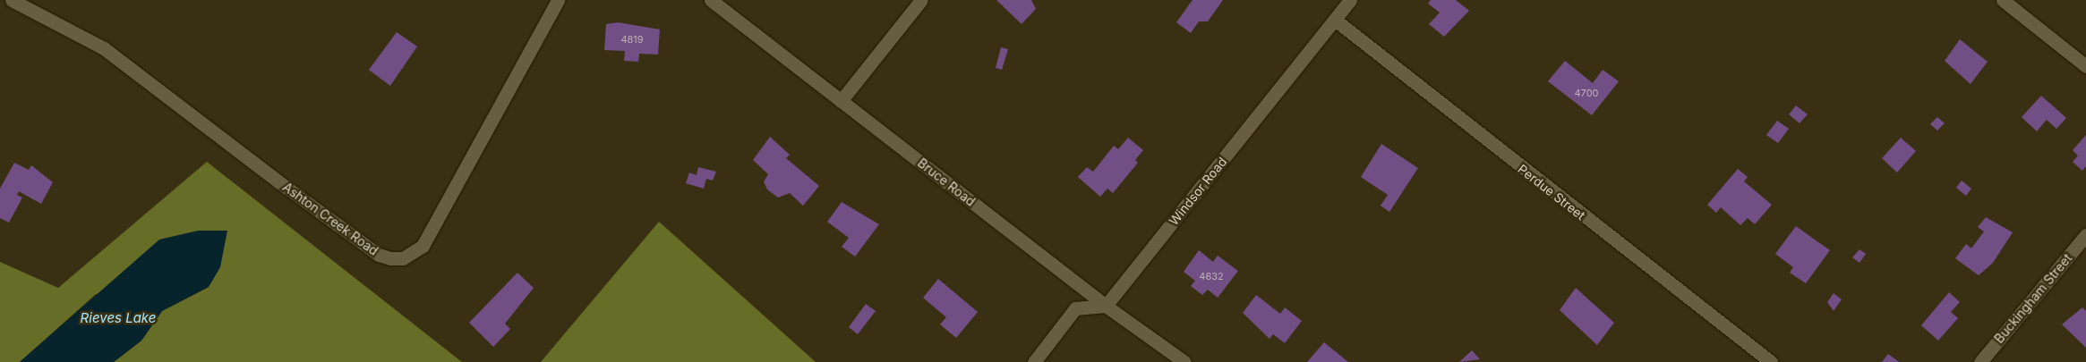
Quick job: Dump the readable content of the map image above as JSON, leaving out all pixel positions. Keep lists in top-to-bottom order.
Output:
{
  "streets": {
    "street": [
      "Bruce Road",
      "Windsor Road",
      "Perdue Street",
      "Ashton Creek Road",
      "Buckingham Street"
    ]
  },
  "crossings": [
    ["Bruce Road", "Windsor Road"],
    ["Windsor Road", "Perdue Street"]
  ],
  "water": ["Rieves Lake"],
  "house_numbers": ["4819", "4700", "4632"]
}
